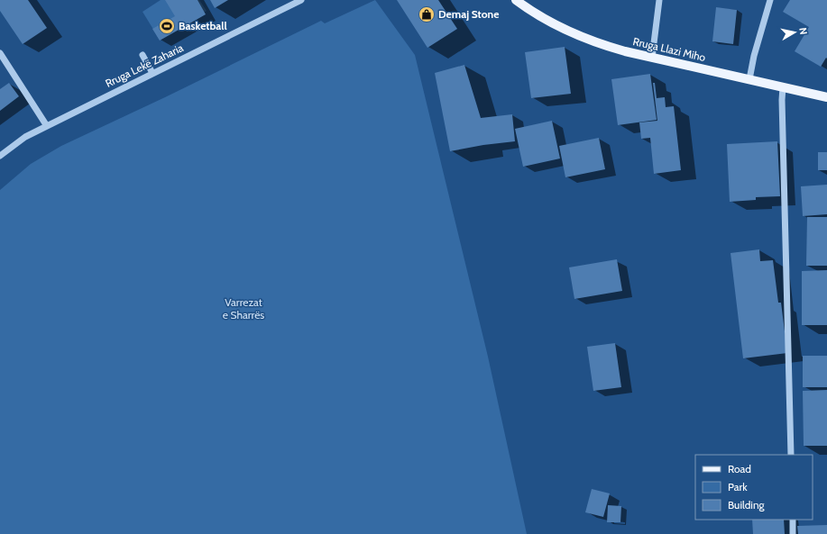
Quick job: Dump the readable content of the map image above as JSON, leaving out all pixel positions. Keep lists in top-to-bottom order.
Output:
{
  "streets": {
    "main road": ["Rruga Llazi Miho"],
    "street": ["Rruga Lekë Zaharia"]
  },
  "parks": ["Varrezat e Sharrës"],
  "places": {
    "shop": ["Demaj Stone"],
    "sports": ["Basketball"]
  },
  "legend": ["Road", "Park", "Building"],
  "north": "right"
}
